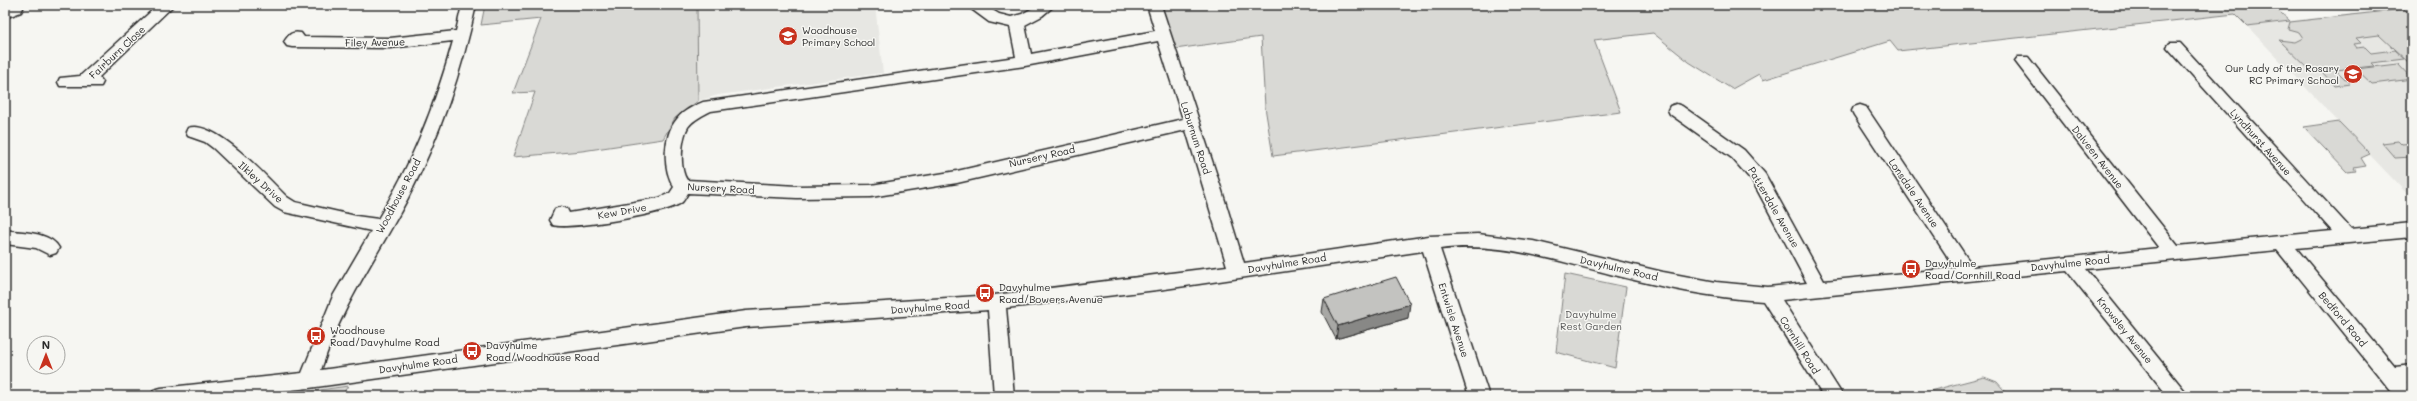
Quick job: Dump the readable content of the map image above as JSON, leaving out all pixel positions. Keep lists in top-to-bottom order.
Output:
{
  "streets": {
    "street": [
      "Filey Avenue",
      "Fairburn Close",
      "Laburnum Road",
      "Lyndhurst Avenue",
      "Nursery Road",
      "Dalveen Avenue",
      "Ilkley Drive",
      "Lonsdale Avenue",
      "Woodhouse Road",
      "Patterdale Avenue",
      "Kew Drive",
      "Davyhulme Road",
      "Bedford Road",
      "Entwisle Avenue",
      "Knowsley Avenue",
      "Cornhill Road"
    ]
  },
  "crossings": [
    ["Filey Avenue", "Woodhouse Road"],
    ["Laburnum Road", "Nursery Road"],
    ["Laburnum Road", "Davyhulme Road"],
    ["Lyndhurst Avenue", "Davyhulme Road"],
    ["Nursery Road", "Kew Drive"],
    ["Dalveen Avenue", "Davyhulme Road"],
    ["Ilkley Drive", "Woodhouse Road"],
    ["Lonsdale Avenue", "Davyhulme Road"],
    ["Woodhouse Road", "Davyhulme Road"],
    ["Patterdale Avenue", "Davyhulme Road"],
    ["Davyhulme Road", "Bedford Road"],
    ["Davyhulme Road", "Entwisle Avenue"],
    ["Davyhulme Road", "Knowsley Avenue"],
    ["Davyhulme Road", "Cornhill Road"]
  ],
  "parks": ["Davyhulme Rest Garden"],
  "places": {
    "school or university": ["Woodhouse Primary School", "Our Lady of the Rosary RC Primary School"],
    "bus stop": [
      "Davyhulme Road/Cornhill Road",
      "Davyhulme Road/Bowers Avenue",
      "Woodhouse Road/Davyhulme Road",
      "Davyhulme Road/Woodhouse Road"
    ]
  },
  "north": "top"
}
